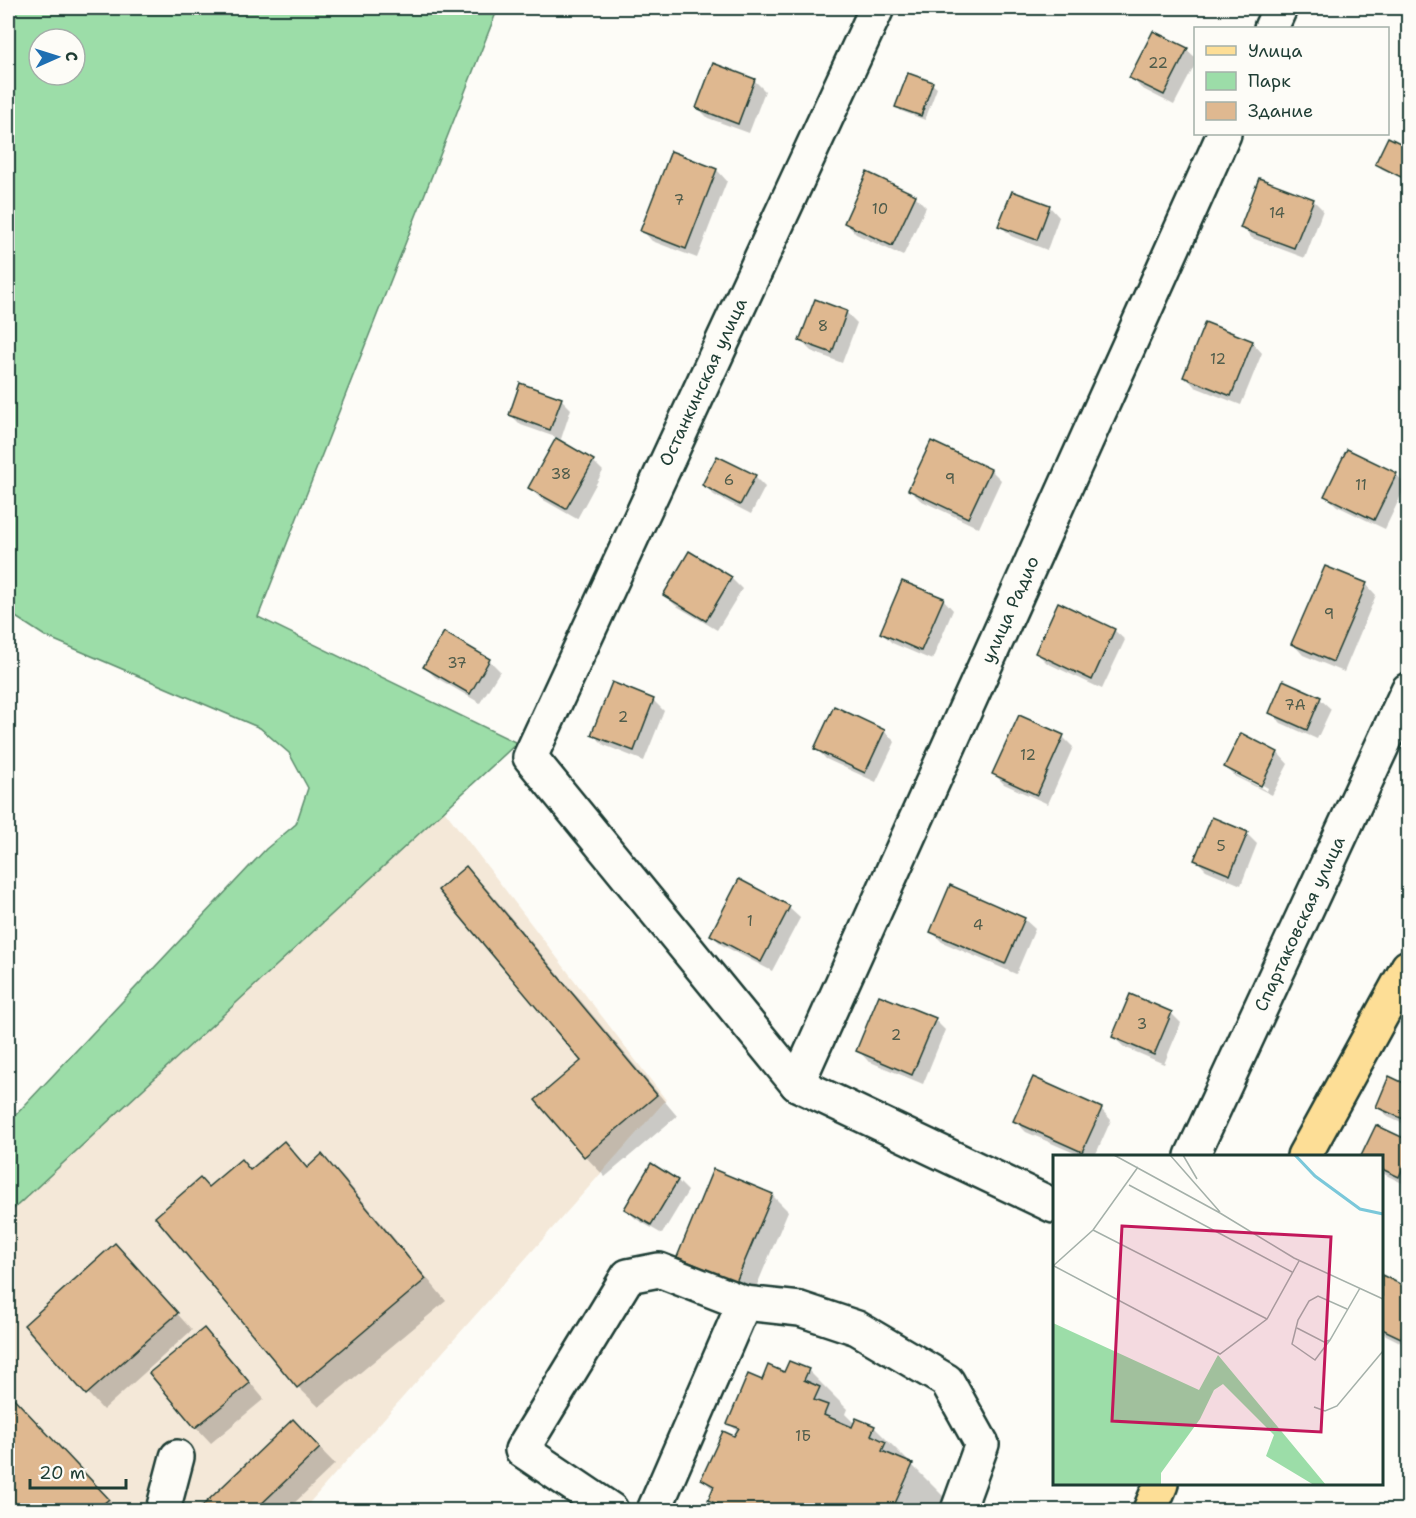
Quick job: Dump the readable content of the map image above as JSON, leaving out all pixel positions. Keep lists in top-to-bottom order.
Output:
{
  "streets": {
    "street": ["Останкинская улица", "улица Радио", "Спартаковская улица"]
  },
  "crossings": [
    ["Останкинская улица", "улица Радио"]
  ],
  "house_numbers": [
    "22",
    "7",
    "10",
    "14",
    "8",
    "12",
    "38",
    "9",
    "6",
    "11",
    "9",
    "37",
    "7А",
    "2",
    "12",
    "5",
    "1",
    "4",
    "3",
    "2",
    "1Б"
  ],
  "legend": ["Улица", "Парк", "Здание"],
  "scale_bar": "20 m",
  "north": "right"
}
